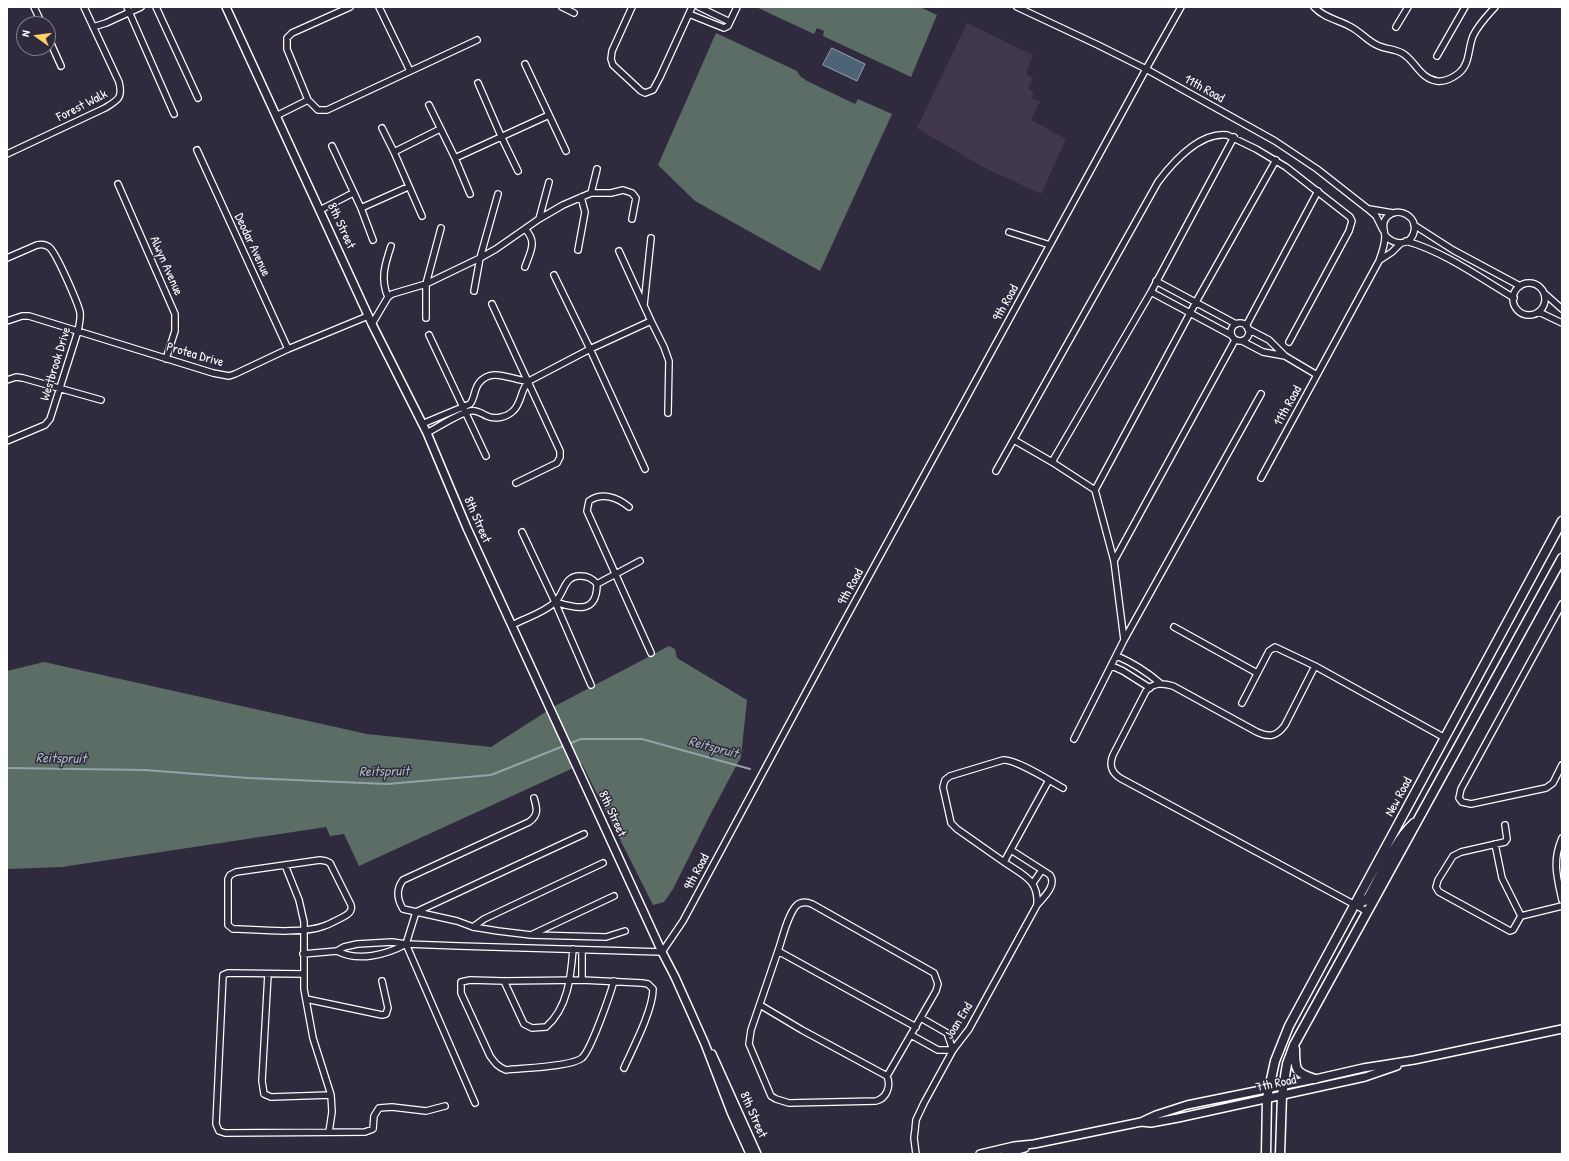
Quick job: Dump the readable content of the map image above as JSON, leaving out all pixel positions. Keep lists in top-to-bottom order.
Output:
{
  "streets": {
    "main road": ["New Road"],
    "street": [
      "11th Road",
      "Forest Walk",
      "8th Street",
      "Deodar Avenue",
      "Alwyn Avenue",
      "9th Road",
      "Protea Drive",
      "Westbrook Drive",
      "Joan End",
      "7th Road"
    ]
  },
  "crossings": [
    ["11th Road", "9th Road"],
    ["8th Street", "9th Road"],
    ["8th Street", "Protea Drive"],
    ["Deodar Avenue", "Protea Drive"],
    ["Alwyn Avenue", "Protea Drive"],
    ["Protea Drive", "Westbrook Drive"],
    ["New Road", "7th Road"]
  ],
  "water": ["Reitspruit"],
  "north": "left"
}
